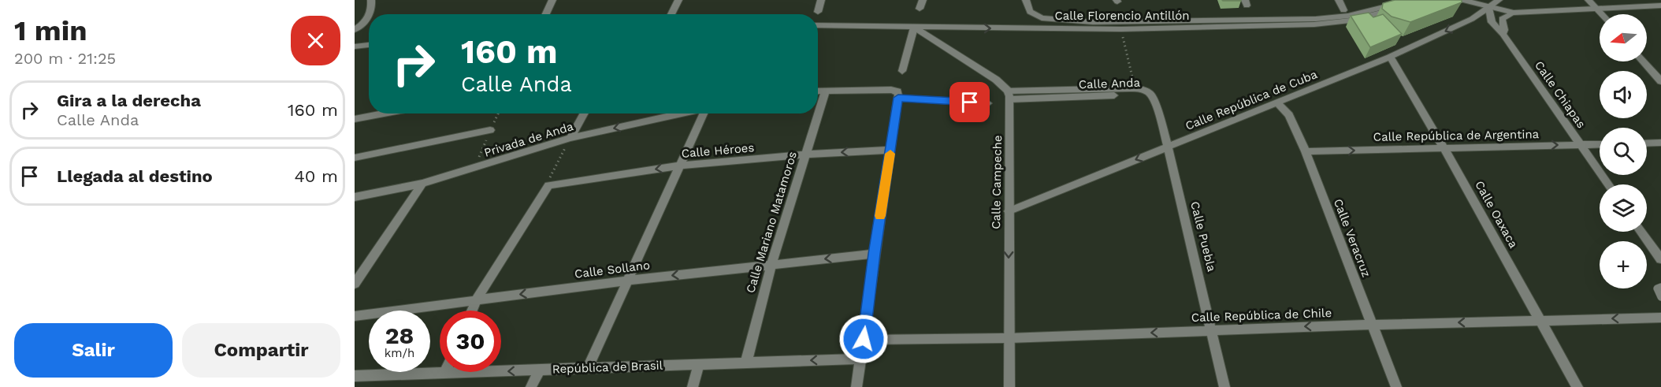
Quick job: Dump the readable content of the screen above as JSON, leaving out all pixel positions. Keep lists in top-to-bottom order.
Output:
{
  "streets": {
    "street": [
      "Calle Florencio Antillón",
      "Calle Anda",
      "Calle Chiapas",
      "Calle República de Cuba",
      "Calle República de Argentina",
      "Privada de Anda",
      "Calle Héroes",
      "Calle Campeche",
      "Calle Oaxaca",
      "Calle Mariano Matamoros",
      "Calle Puebla",
      "Calle Veracruz",
      "Calle Sollano",
      "Calle República de Chile",
      "República de Brasil"
    ]
  },
  "crossings": [
    ["Calle Anda", "Calle Campeche"],
    ["Calle Anda", "Calle Puebla"],
    ["Calle Chiapas", "Calle República de Cuba"],
    ["Calle Chiapas", "Calle República de Argentina"],
    ["Calle República de Cuba", "Calle Campeche"],
    ["Calle República de Cuba", "Calle Oaxaca"],
    ["Calle República de Cuba", "Calle Puebla"],
    ["Calle República de Cuba", "Calle Veracruz"],
    ["Calle República de Argentina", "Calle Oaxaca"],
    ["Calle República de Argentina", "Calle Veracruz"],
    ["Calle Héroes", "Calle Mariano Matamoros"],
    ["Calle Campeche", "Calle República de Chile"],
    ["Calle Oaxaca", "Calle República de Chile"],
    ["Calle Mariano Matamoros", "Calle Sollano"],
    ["Calle Mariano Matamoros", "República de Brasil"],
    ["Calle Puebla", "Calle República de Chile"],
    ["Calle Veracruz", "Calle República de Chile"]
  ],
  "one_way": [
    "Calle República de Cuba",
    "Calle República de Argentina",
    "Calle Campeche",
    "Calle Sollano",
    "Calle República de Chile",
    "República de Brasil"
  ],
  "north": "left",
  "page": {
    "heading": ["1 min", "200 m · 21:25"],
    "map_buttons": "+",
    "turn": ["160 m", "Calle Anda"],
    "list": [
      {
        "name": "Gira a la derecha",
        "note": "Calle Anda",
        "value": "160 m"
      },
      {
        "name": "Llegada al destino",
        "value": "40 m"
      }
    ],
    "speed": "28 km/h",
    "limit": "30",
    "buttons": ["Salir", "Compartir"]
  }
}
